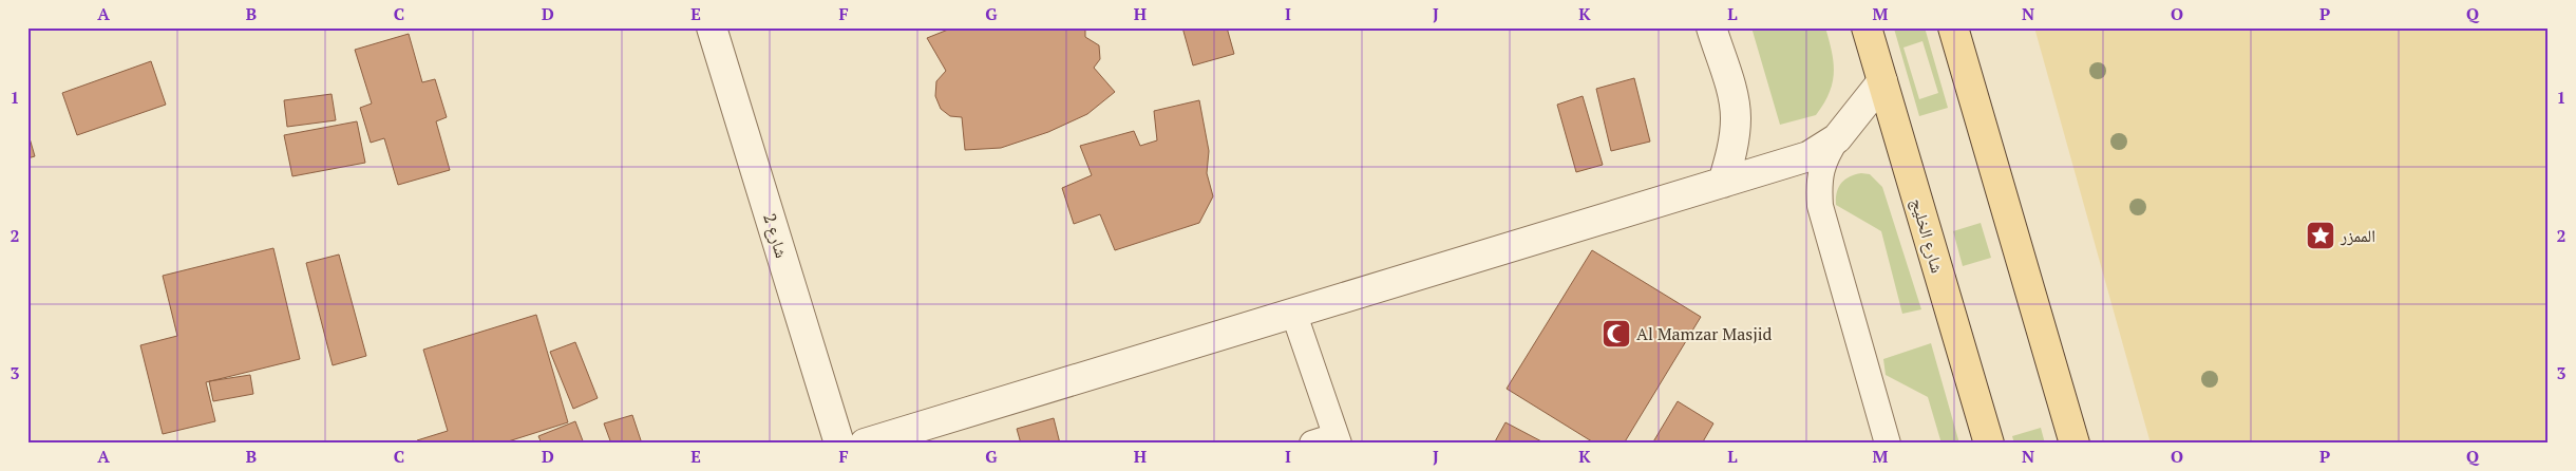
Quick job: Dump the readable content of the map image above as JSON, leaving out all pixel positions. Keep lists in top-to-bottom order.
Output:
{
  "streets": {
    "main road": ["شارع الخليج"],
    "street": ["شارع 2"]
  },
  "places": {
    "place": ["الممزر"],
    "mosque": ["Al Mamzar Masjid"]
  },
  "grid": {
    "columns": [
      "A",
      "B",
      "C",
      "D",
      "E",
      "F",
      "G",
      "H",
      "I",
      "J",
      "K",
      "L",
      "M",
      "N",
      "O",
      "P",
      "Q"
    ],
    "rows": ["1", "2", "3"]
  }
}
